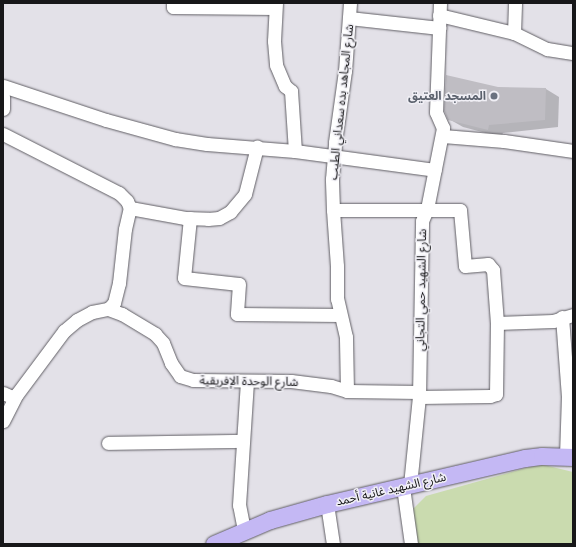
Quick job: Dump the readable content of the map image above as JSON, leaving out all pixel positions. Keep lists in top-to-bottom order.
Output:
{
  "streets": {
    "main road": ["شارع الشهيد غانية أحمد"],
    "street": ["شارع المجاهد بده سعداني الطيب", "شارع الشهيد حمي التجاني", "شارع الوحدة الإفريقية"]
  },
  "crossings": [
    ["شارع المجاهد بده سعداني الطيب", "شارع الوحدة الإفريقية"],
    ["شارع الشهيد حمي التجاني", "شارع الوحدة الإفريقية"],
    ["شارع الشهيد حمي التجاني", "شارع الشهيد غانية أحمد"]
  ],
  "places": ["المسجد العتيق"]
}
